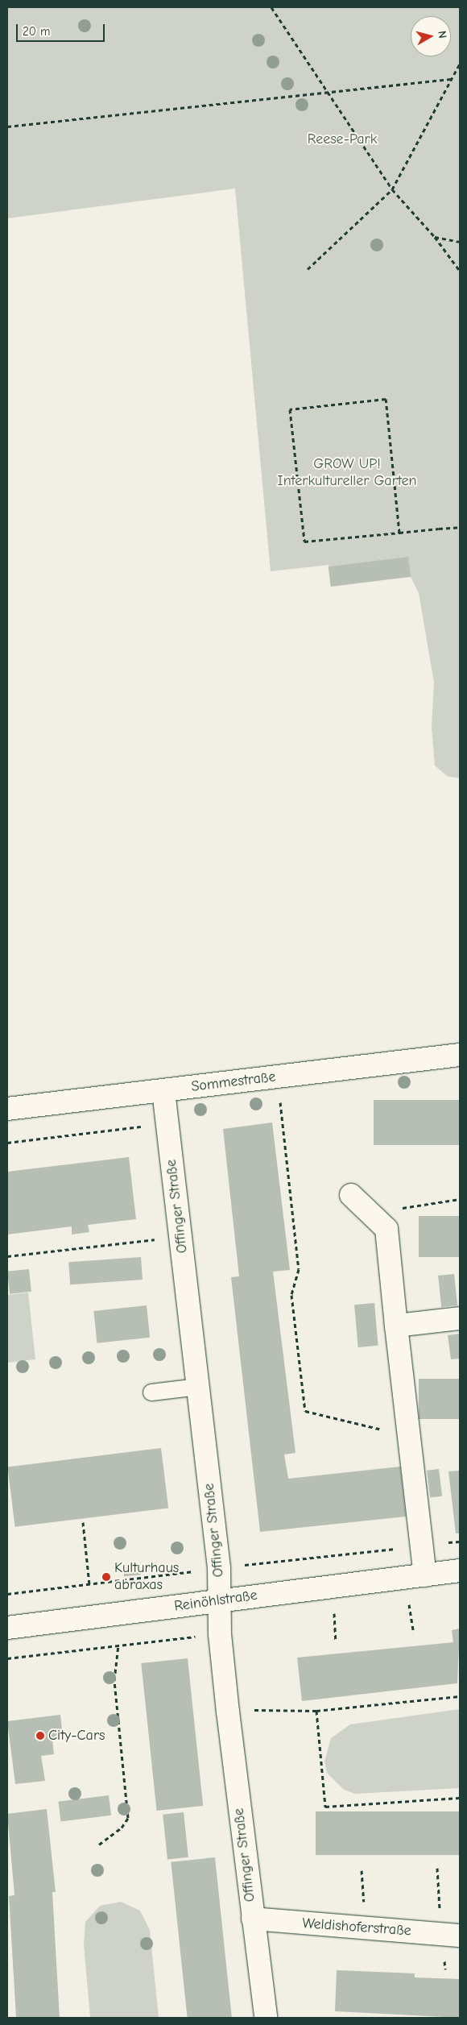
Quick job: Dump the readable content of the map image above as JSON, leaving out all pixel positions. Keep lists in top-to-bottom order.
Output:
{
  "streets": {
    "street": [
      "Sommestraße",
      "Offinger Straße",
      "Reinöhlstraße",
      "Weldishoferstraße"
    ]
  },
  "crossings": [
    ["Sommestraße", "Offinger Straße"],
    ["Offinger Straße", "Reinöhlstraße"],
    ["Offinger Straße", "Weldishoferstraße"]
  ],
  "parks": ["Reese-Park", "GROW UP! Interkultureller Garten"],
  "places": ["Kulturhaus abraxas", "City-Cars"],
  "scale_bar": "20 m",
  "north": "right"
}
